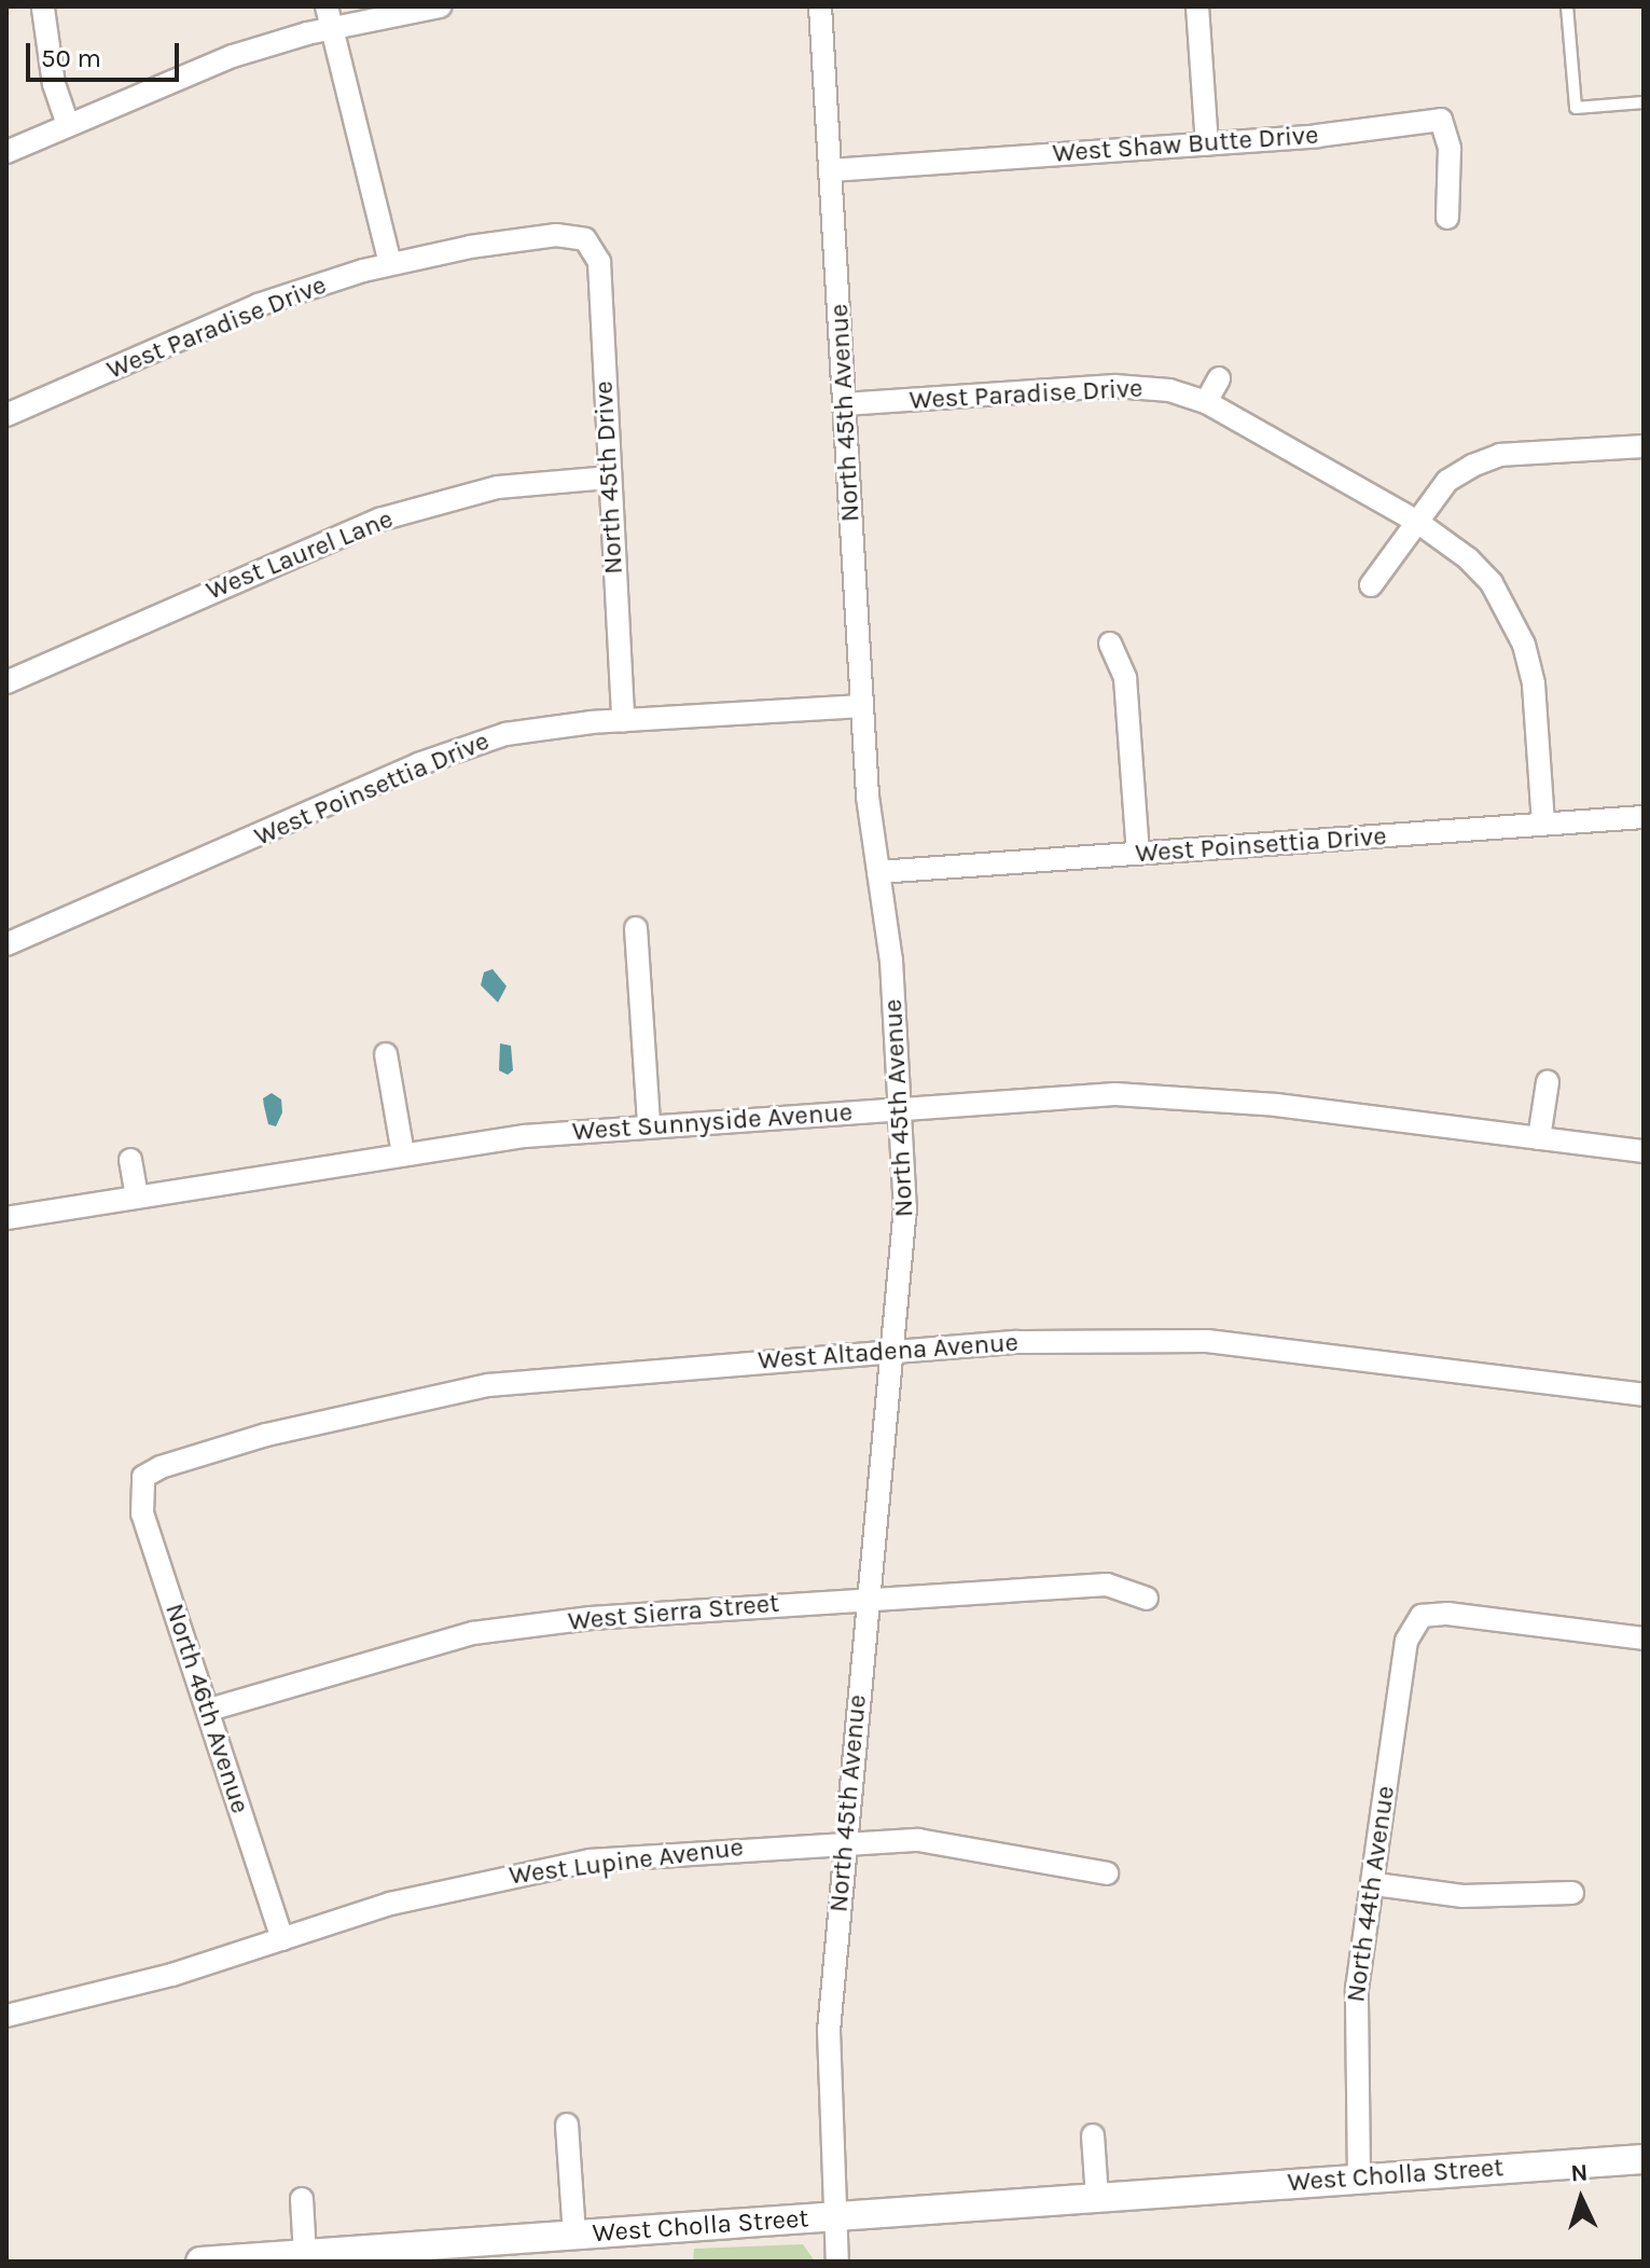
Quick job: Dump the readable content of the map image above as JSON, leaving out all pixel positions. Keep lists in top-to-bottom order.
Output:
{
  "streets": {
    "street": [
      "West Shaw Butte Drive",
      "West Paradise Drive",
      "North 45th Avenue",
      "North 45th Drive",
      "West Laurel Lane",
      "West Poinsettia Drive",
      "West Sunnyside Avenue",
      "West Altadena Avenue",
      "West Sierra Street",
      "North 46th Avenue",
      "West Lupine Avenue",
      "North 44th Avenue",
      "West Cholla Street"
    ]
  },
  "crossings": [
    ["West Shaw Butte Drive", "North 45th Avenue"],
    ["West Paradise Drive", "North 45th Avenue"],
    ["West Paradise Drive", "North 45th Drive"],
    ["North 45th Avenue", "West Poinsettia Drive"],
    ["North 45th Avenue", "West Sunnyside Avenue"],
    ["North 45th Avenue", "West Altadena Avenue"],
    ["North 45th Avenue", "West Sierra Street"],
    ["North 45th Avenue", "West Lupine Avenue"],
    ["North 45th Avenue", "West Cholla Street"],
    ["North 45th Drive", "West Laurel Lane"],
    ["North 45th Drive", "West Poinsettia Drive"],
    ["West Altadena Avenue", "North 46th Avenue"],
    ["West Sierra Street", "North 46th Avenue"],
    ["North 46th Avenue", "West Lupine Avenue"],
    ["North 44th Avenue", "West Cholla Street"]
  ],
  "scale_bar": "50 m",
  "north": "top"
}
